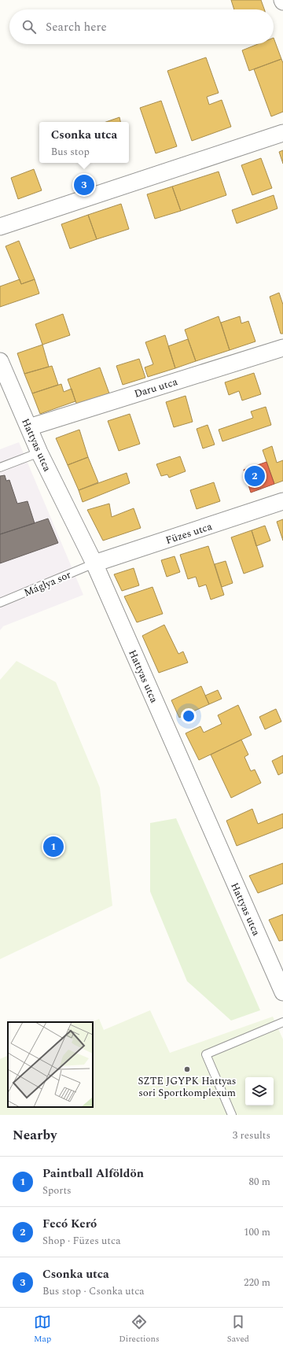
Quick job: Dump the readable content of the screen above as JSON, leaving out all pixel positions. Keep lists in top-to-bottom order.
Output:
{
  "streets": {
    "street": ["Daru utca", "Hattyas utca", "Füzes utca"],
    "lane": ["Máglya sor"]
  },
  "crossings": [
    ["Daru utca", "Hattyas utca"],
    ["Hattyas utca", "Füzes utca"],
    ["Hattyas utca", "Máglya sor"],
    ["Füzes utca", "Máglya sor"]
  ],
  "places": ["SZTE JGYPK Hattyas sori Sportkomplexum"],
  "page": {
    "search": "Search here",
    "popup": ["Csonka utca", "Bus stop"],
    "pins": ["3", "2", "1"],
    "heading": ["Nearby", "3 results"],
    "list": [
      {
        "mark": "1",
        "name": "Paintball Alföldön",
        "note": "Sports",
        "value": "80 m"
      },
      {
        "mark": "2",
        "name": "Fecó Keró",
        "note": "Shop · Füzes utca",
        "value": "100 m"
      },
      {
        "mark": "3",
        "name": "Csonka utca",
        "note": "Bus stop · Csonka utca",
        "value": "220 m"
      }
    ],
    "nav": ["Map", "Directions", "Saved"]
  }
}
